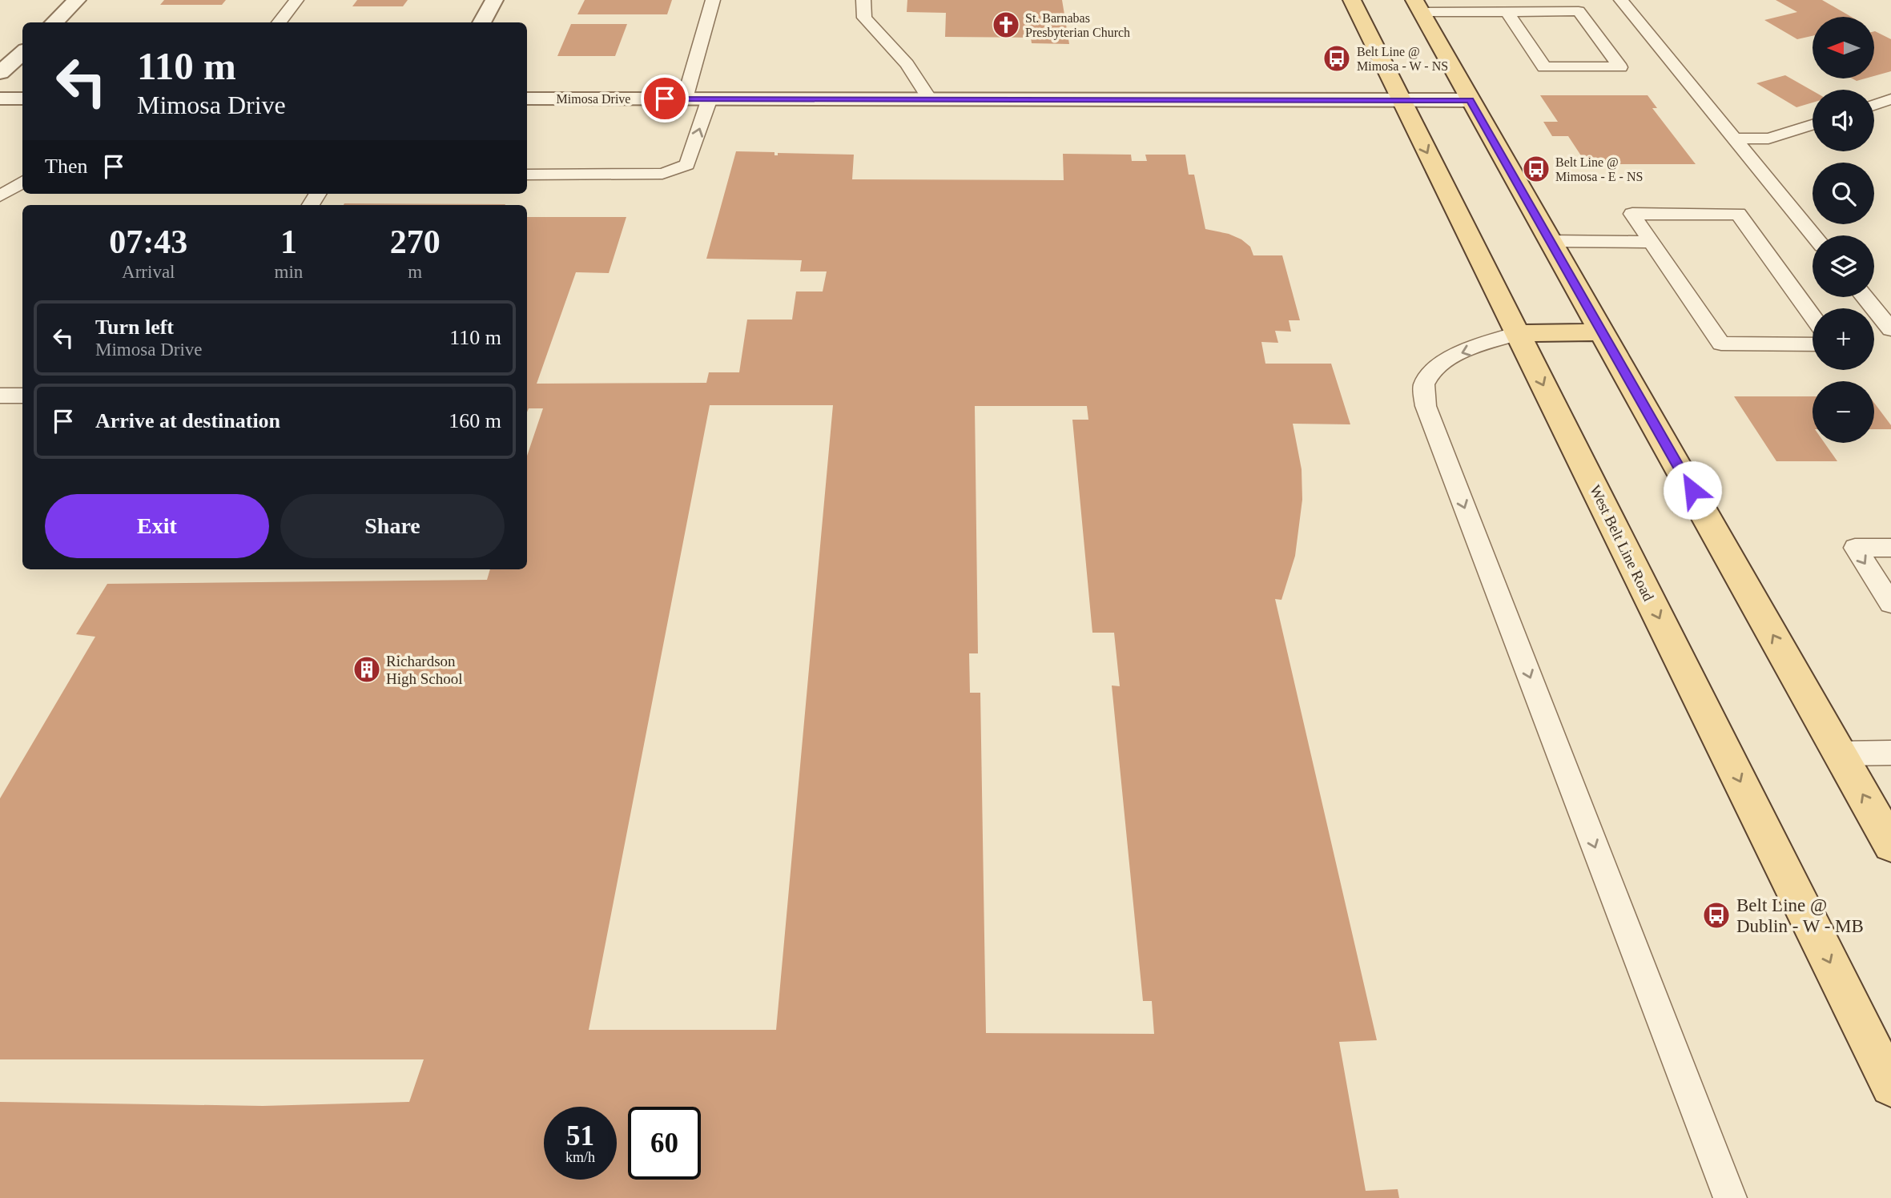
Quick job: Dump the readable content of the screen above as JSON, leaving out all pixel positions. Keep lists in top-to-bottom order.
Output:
{
  "streets": {
    "main road": ["West Belt Line Road"],
    "street": ["Mimosa Drive"]
  },
  "crossings": [
    ["Mimosa Drive", "West Belt Line Road"]
  ],
  "places": {
    "church": ["St. Barnabas Presbyterian Church"],
    "bus stop": ["Belt Line @ Mimosa - W - NS", "Belt Line @ Mimosa - E - NS", "Belt Line @ Dublin - W - MB"],
    "building": ["Richardson High School"]
  },
  "north": "left",
  "page": {
    "map_buttons": ["+", "−"],
    "turn": ["110 m", "Mimosa Drive"],
    "then": "Then",
    "eta": [
      "07:43",
      "Arrival",
      "1",
      "min",
      "270",
      "m"
    ],
    "list": [
      {
        "name": "Turn left",
        "note": "Mimosa Drive",
        "value": "110 m"
      },
      {
        "name": "Arrive at destination",
        "value": "160 m"
      }
    ],
    "buttons": ["Exit", "Share"],
    "speed": "51 km/h",
    "limit": "60"
  }
}
